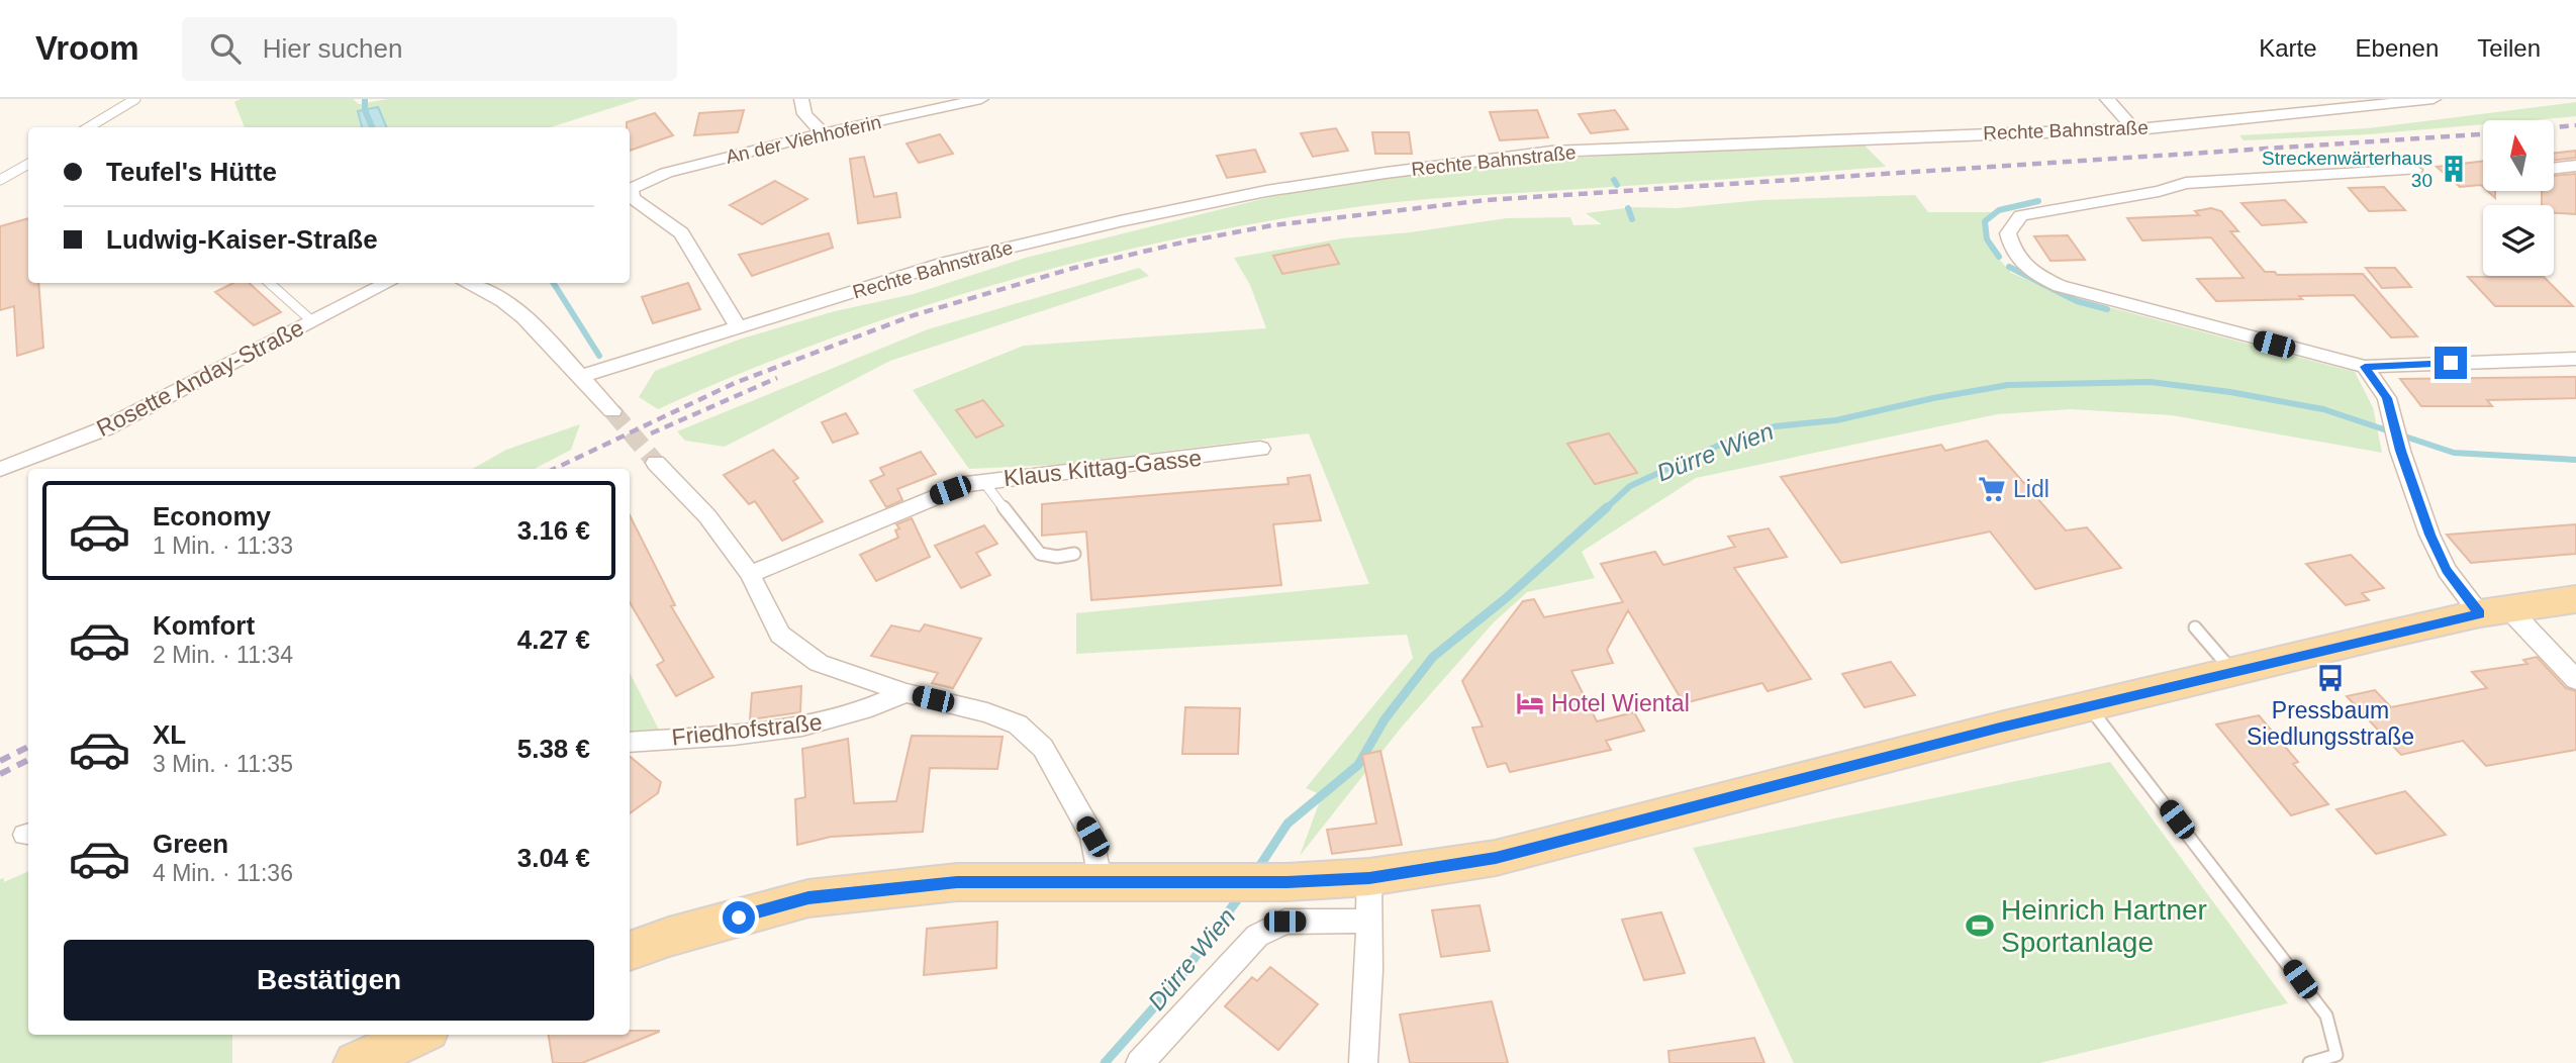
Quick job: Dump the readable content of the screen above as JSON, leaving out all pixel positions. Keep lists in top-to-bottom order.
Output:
{
  "streets": {
    "street": [
      "Rechte Bahnstraße",
      "An der Viehhoferin",
      "Rosette Anday-Straße",
      "Klaus Kittag-Gasse",
      "Friedhofstraße"
    ]
  },
  "crossings": [
    ["Rechte Bahnstraße", "An der Viehhoferin"]
  ],
  "water": ["Dürre Wien"],
  "places": {
    "building": ["Streckenwärterhaus 30"],
    "supermarket": ["Lidl"],
    "bus stop": ["Pressbaum Siedlungsstraße"],
    "hotel": ["Hotel Wiental"],
    "sports": ["Heinrich Hartner Sportanlage"]
  },
  "north": "top",
  "page": {
    "header": "Vroom",
    "search": "Hier suchen",
    "nav": ["Karte", "Ebenen", "Teilen"],
    "banner": ["Teufel's Hütte", "Ludwig-Kaiser-Straße"],
    "list": [
      {
        "name": "Economy",
        "note": "1 Min. · 11:33",
        "value": "3.16 €"
      },
      {
        "name": "Komfort",
        "note": "2 Min. · 11:34",
        "value": "4.27 €"
      },
      {
        "name": "XL",
        "note": "3 Min. · 11:35",
        "value": "5.38 €"
      },
      {
        "name": "Green",
        "note": "4 Min. · 11:36",
        "value": "3.04 €"
      }
    ],
    "buttons": "Bestätigen"
  }
}
